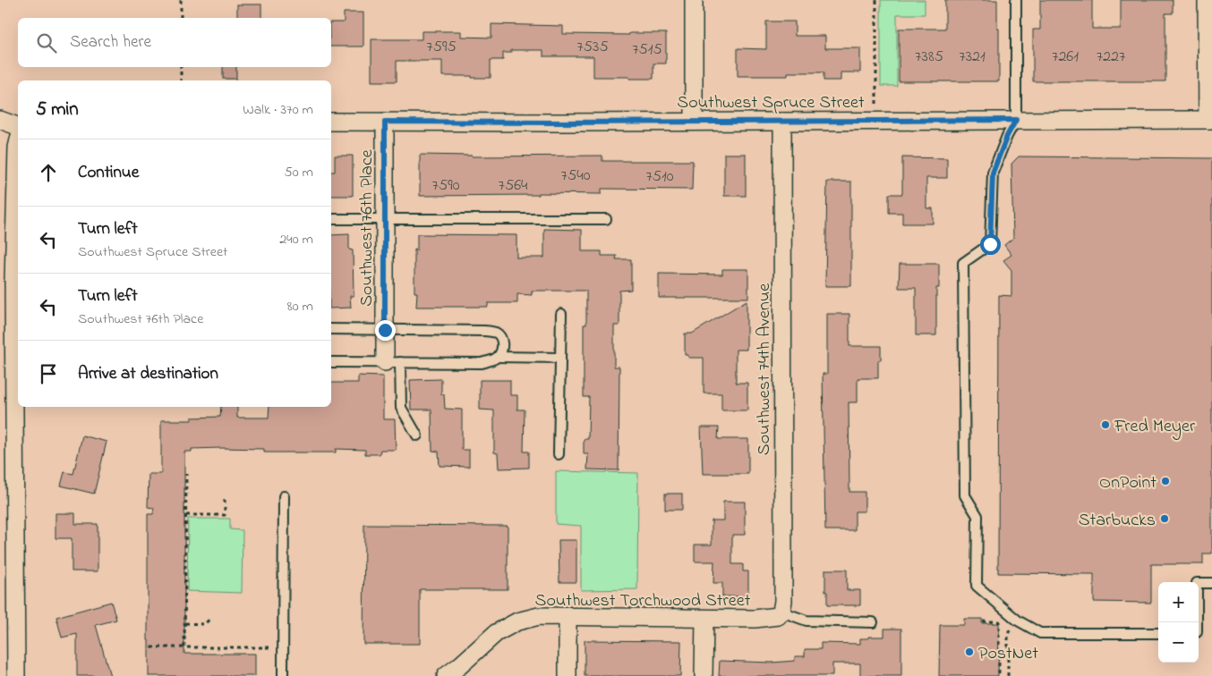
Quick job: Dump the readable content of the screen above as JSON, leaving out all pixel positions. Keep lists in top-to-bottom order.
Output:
{
  "streets": {
    "street": [
      "Southwest Spruce Street",
      "Southwest 76th Place",
      "Southwest 74th Avenue",
      "Southwest Torchwood Street"
    ]
  },
  "crossings": [
    ["Southwest Spruce Street", "Southwest 76th Place"],
    ["Southwest Spruce Street", "Southwest 74th Avenue"],
    ["Southwest 74th Avenue", "Southwest Torchwood Street"]
  ],
  "places": [
    "Fred Meyer",
    "OnPoint",
    "Starbucks",
    "PostNet"
  ],
  "house_numbers": [
    "7595",
    "7535",
    "7515",
    "7385",
    "7321",
    "7261",
    "7227",
    "7540",
    "7510",
    "7590",
    "7564"
  ],
  "page": {
    "search": "Search here",
    "heading": ["5 min", "Walk · 370 m"],
    "list": [
      ["Continue", "50 m"],
      ["Turn left", "Southwest Spruce Street", "240 m"],
      ["Turn left", "Southwest 76th Place", "80 m"],
      "Arrive at destination"
    ],
    "map_buttons": ["+", "−"]
  }
}
